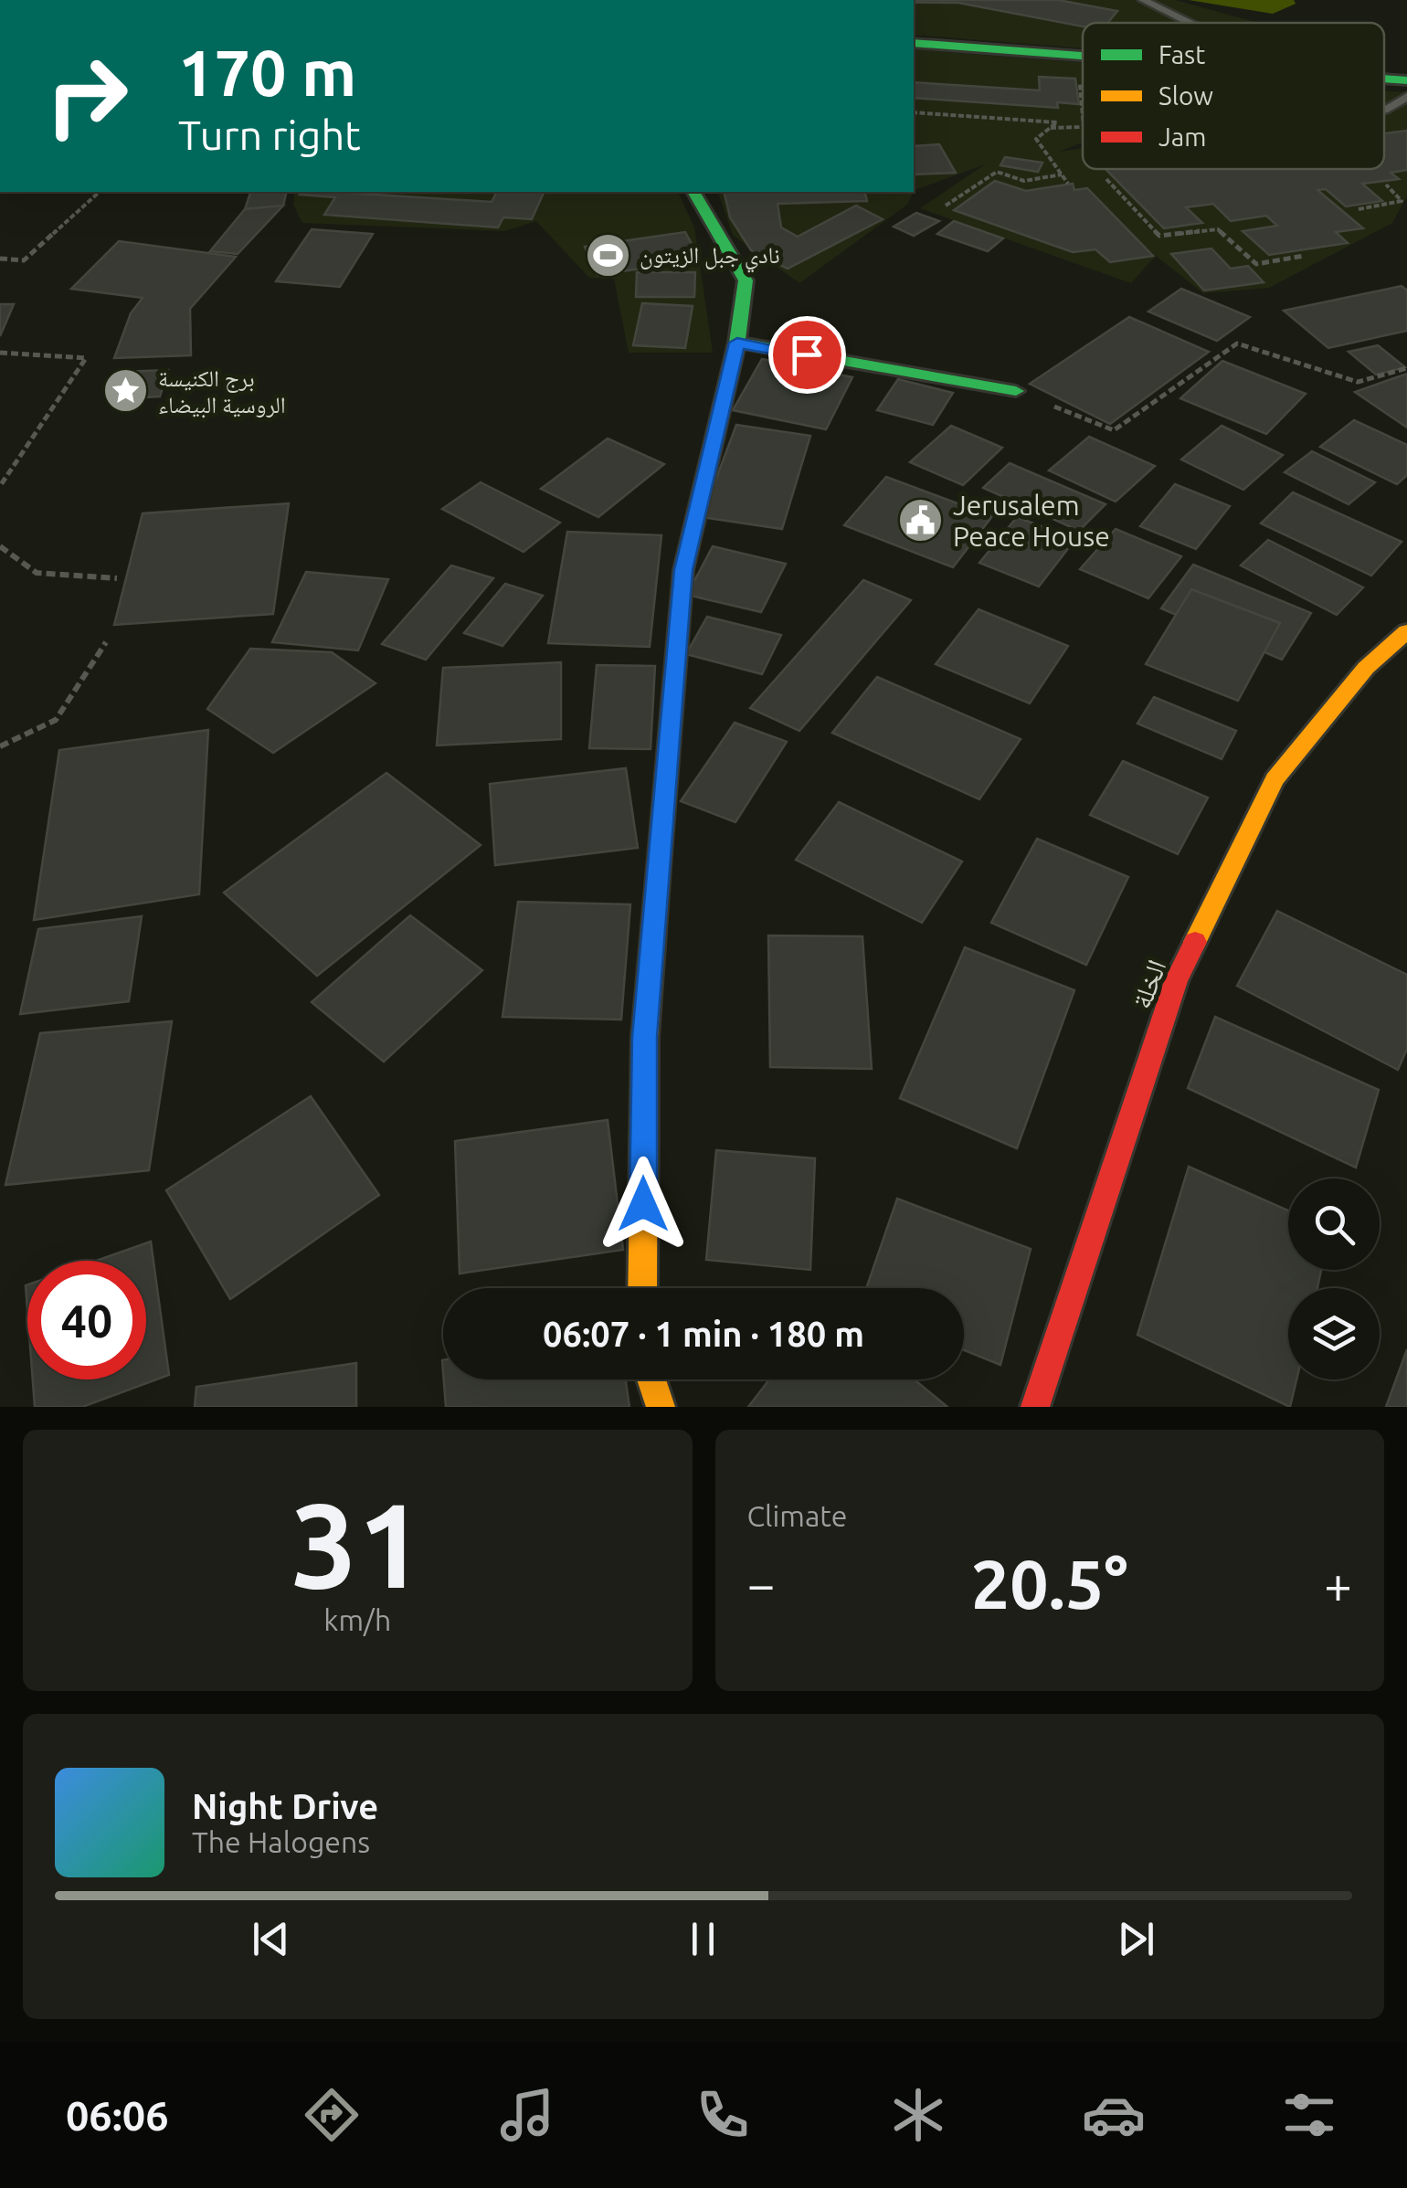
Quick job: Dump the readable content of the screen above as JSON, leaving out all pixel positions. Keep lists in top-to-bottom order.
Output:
{
  "streets": {
    "street": ["الخلة"]
  },
  "places": {
    "sports": ["نادي جبل الزيتون"],
    "place": ["برج الكنيسة الروسية البيضاء"],
    "public building": ["Jerusalem Peace House"]
  },
  "legend": ["Fast", "Slow", "Jam"],
  "page": {
    "turn": ["170 m", "Turn right"],
    "limit": "40",
    "trip": "06:07 · 1 min · 180 m",
    "tile": [
      ["31", "km/h"],
      "Climate"
    ],
    "heat": ["−", "20.5°", "+"],
    "song": ["Night Drive", "The Halogens"],
    "tabs": "06:06"
  }
}
